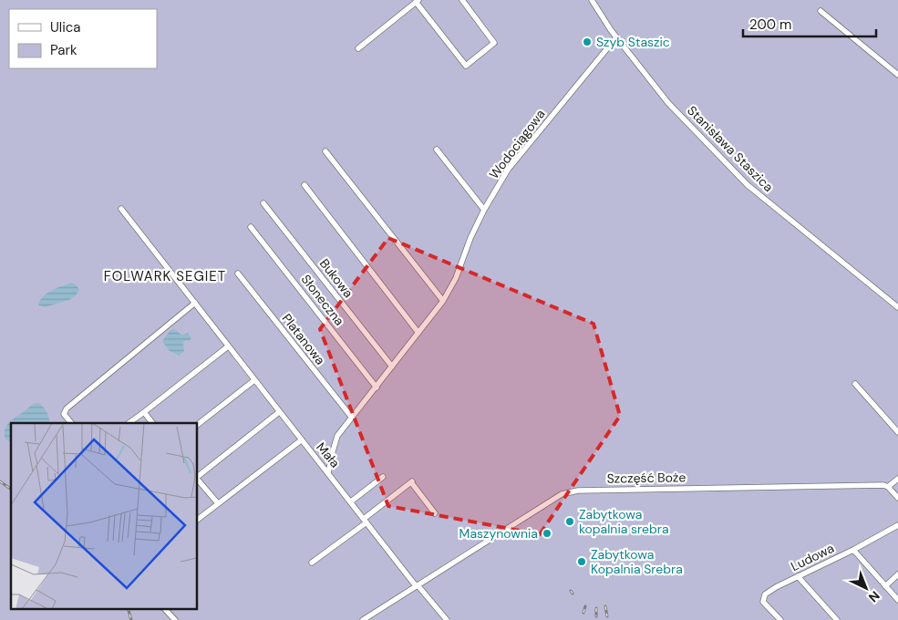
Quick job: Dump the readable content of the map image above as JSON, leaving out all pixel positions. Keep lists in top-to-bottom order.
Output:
{
  "streets": {
    "street": [
      "Wodociągowa",
      "Stanisława Staszica",
      "Bukowa",
      "Słoneczna",
      "Platanowa",
      "Mała",
      "Szczęść Boże",
      "Ludowa"
    ]
  },
  "crossings": [
    ["Wodociągowa", "Stanisława Staszica"],
    ["Wodociągowa", "Bukowa"],
    ["Wodociągowa", "Słoneczna"],
    ["Wodociągowa", "Platanowa"],
    ["Wodociągowa", "Mała"],
    ["Mała", "Szczęść Boże"]
  ],
  "districts": ["FOLWARK SEGIET"],
  "places": [
    "Szyb Staszic",
    "Zabytkowa kopalnia srebra",
    "Maszynownia",
    "Zabytkowa Kopalnia Srebra"
  ],
  "legend": ["Ulica", "Park"],
  "scale_bar": "200 m",
  "north": "bottom right"
}
